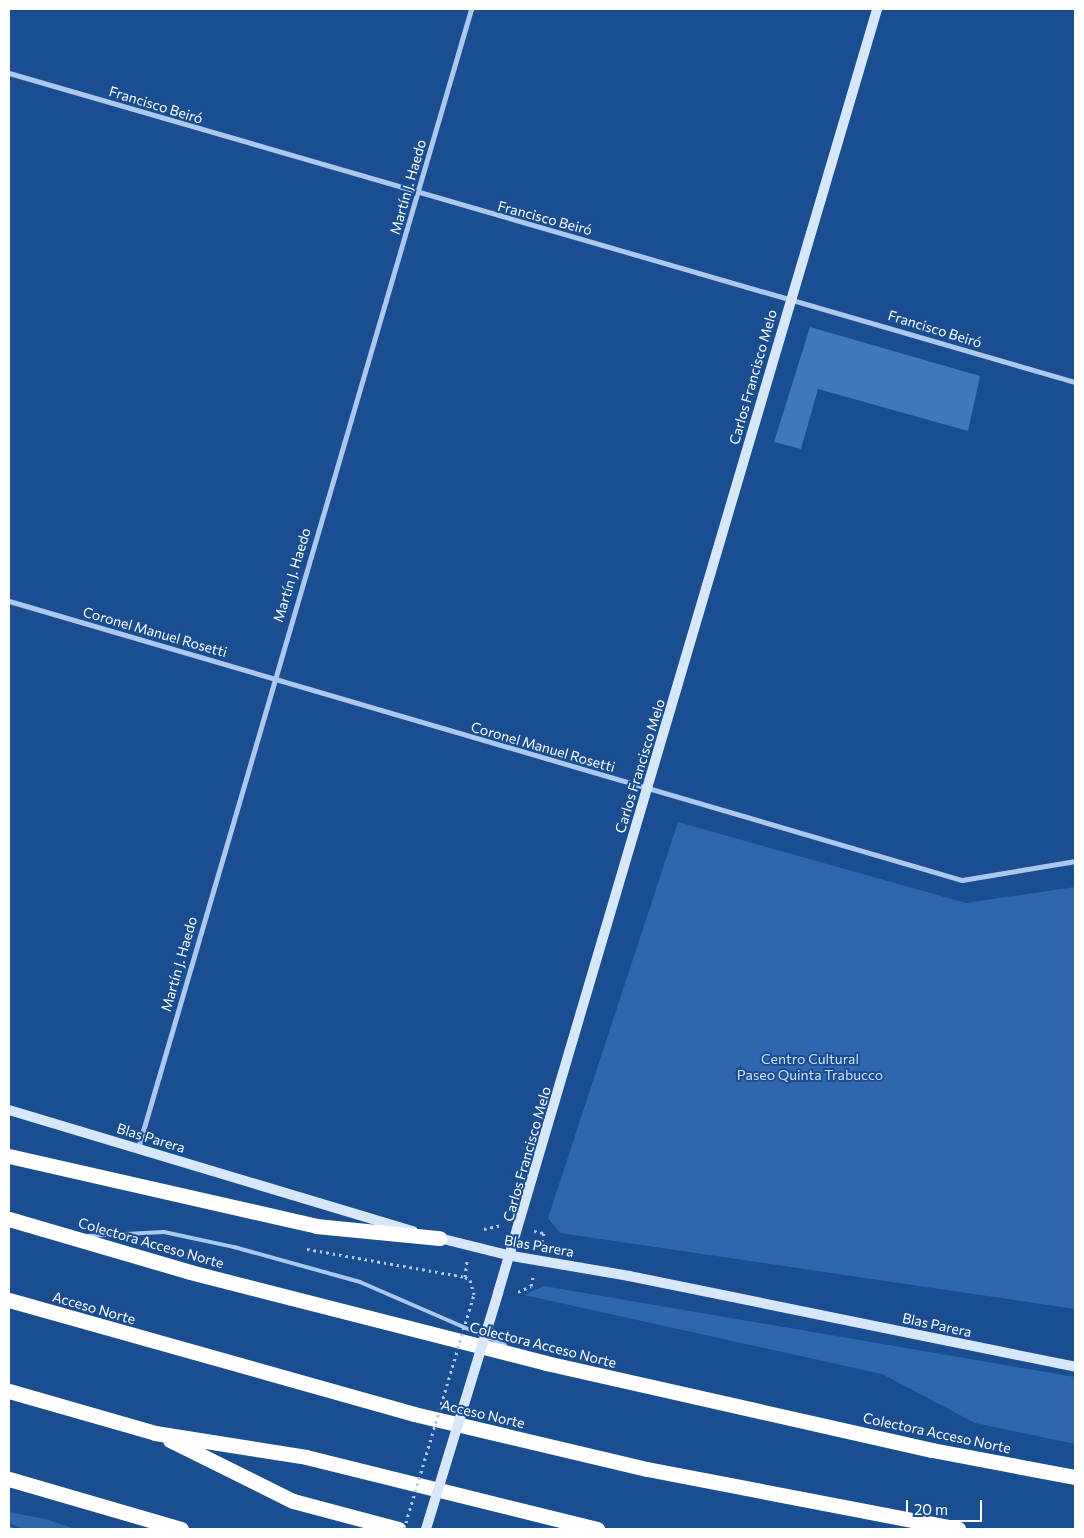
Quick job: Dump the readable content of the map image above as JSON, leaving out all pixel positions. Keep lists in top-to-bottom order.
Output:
{
  "streets": {
    "highway": ["Colectora Acceso Norte", "Acceso Norte"],
    "street": [
      "Francisco Beiró",
      "Martín J. Haedo",
      "Carlos Francisco Melo",
      "Coronel Manuel Rosetti",
      "Blas Parera"
    ]
  },
  "crossings": [
    ["Francisco Beiró", "Martín J. Haedo"],
    ["Francisco Beiró", "Carlos Francisco Melo"],
    ["Martín J. Haedo", "Coronel Manuel Rosetti"],
    ["Martín J. Haedo", "Blas Parera"],
    ["Carlos Francisco Melo", "Coronel Manuel Rosetti"],
    ["Carlos Francisco Melo", "Blas Parera"]
  ],
  "parks": ["Centro Cultural Paseo Quinta Trabucco"],
  "scale_bar": "20 m"
}
